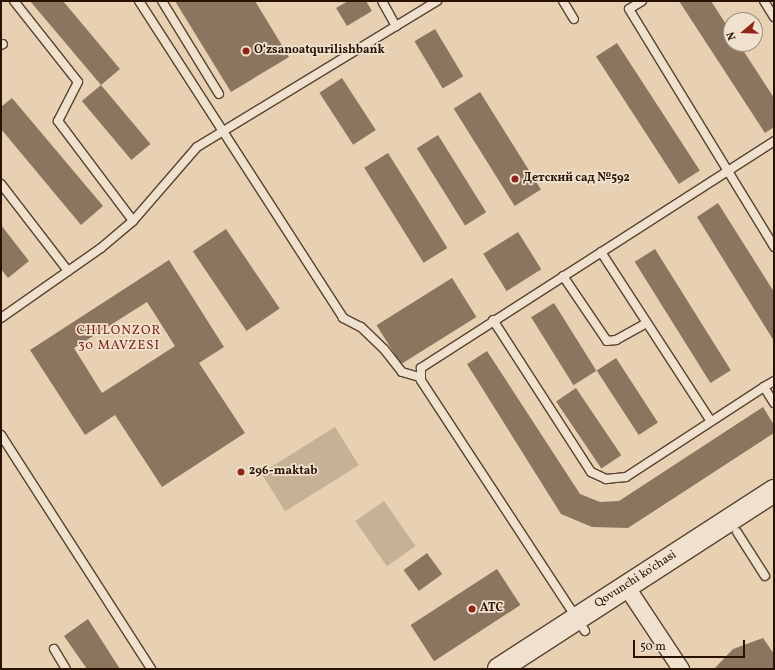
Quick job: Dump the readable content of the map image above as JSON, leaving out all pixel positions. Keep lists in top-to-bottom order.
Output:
{
  "streets": {
    "street": ["Qovunchi ko'chasi"]
  },
  "districts": ["CHILONZOR 30 MAVZESI"],
  "places": [
    "Oʻzsanoatqurilishbank",
    "Детcкий сад №592",
    "296-maktab",
    "АТС"
  ],
  "scale_bar": "50 m",
  "north": "left"
}
